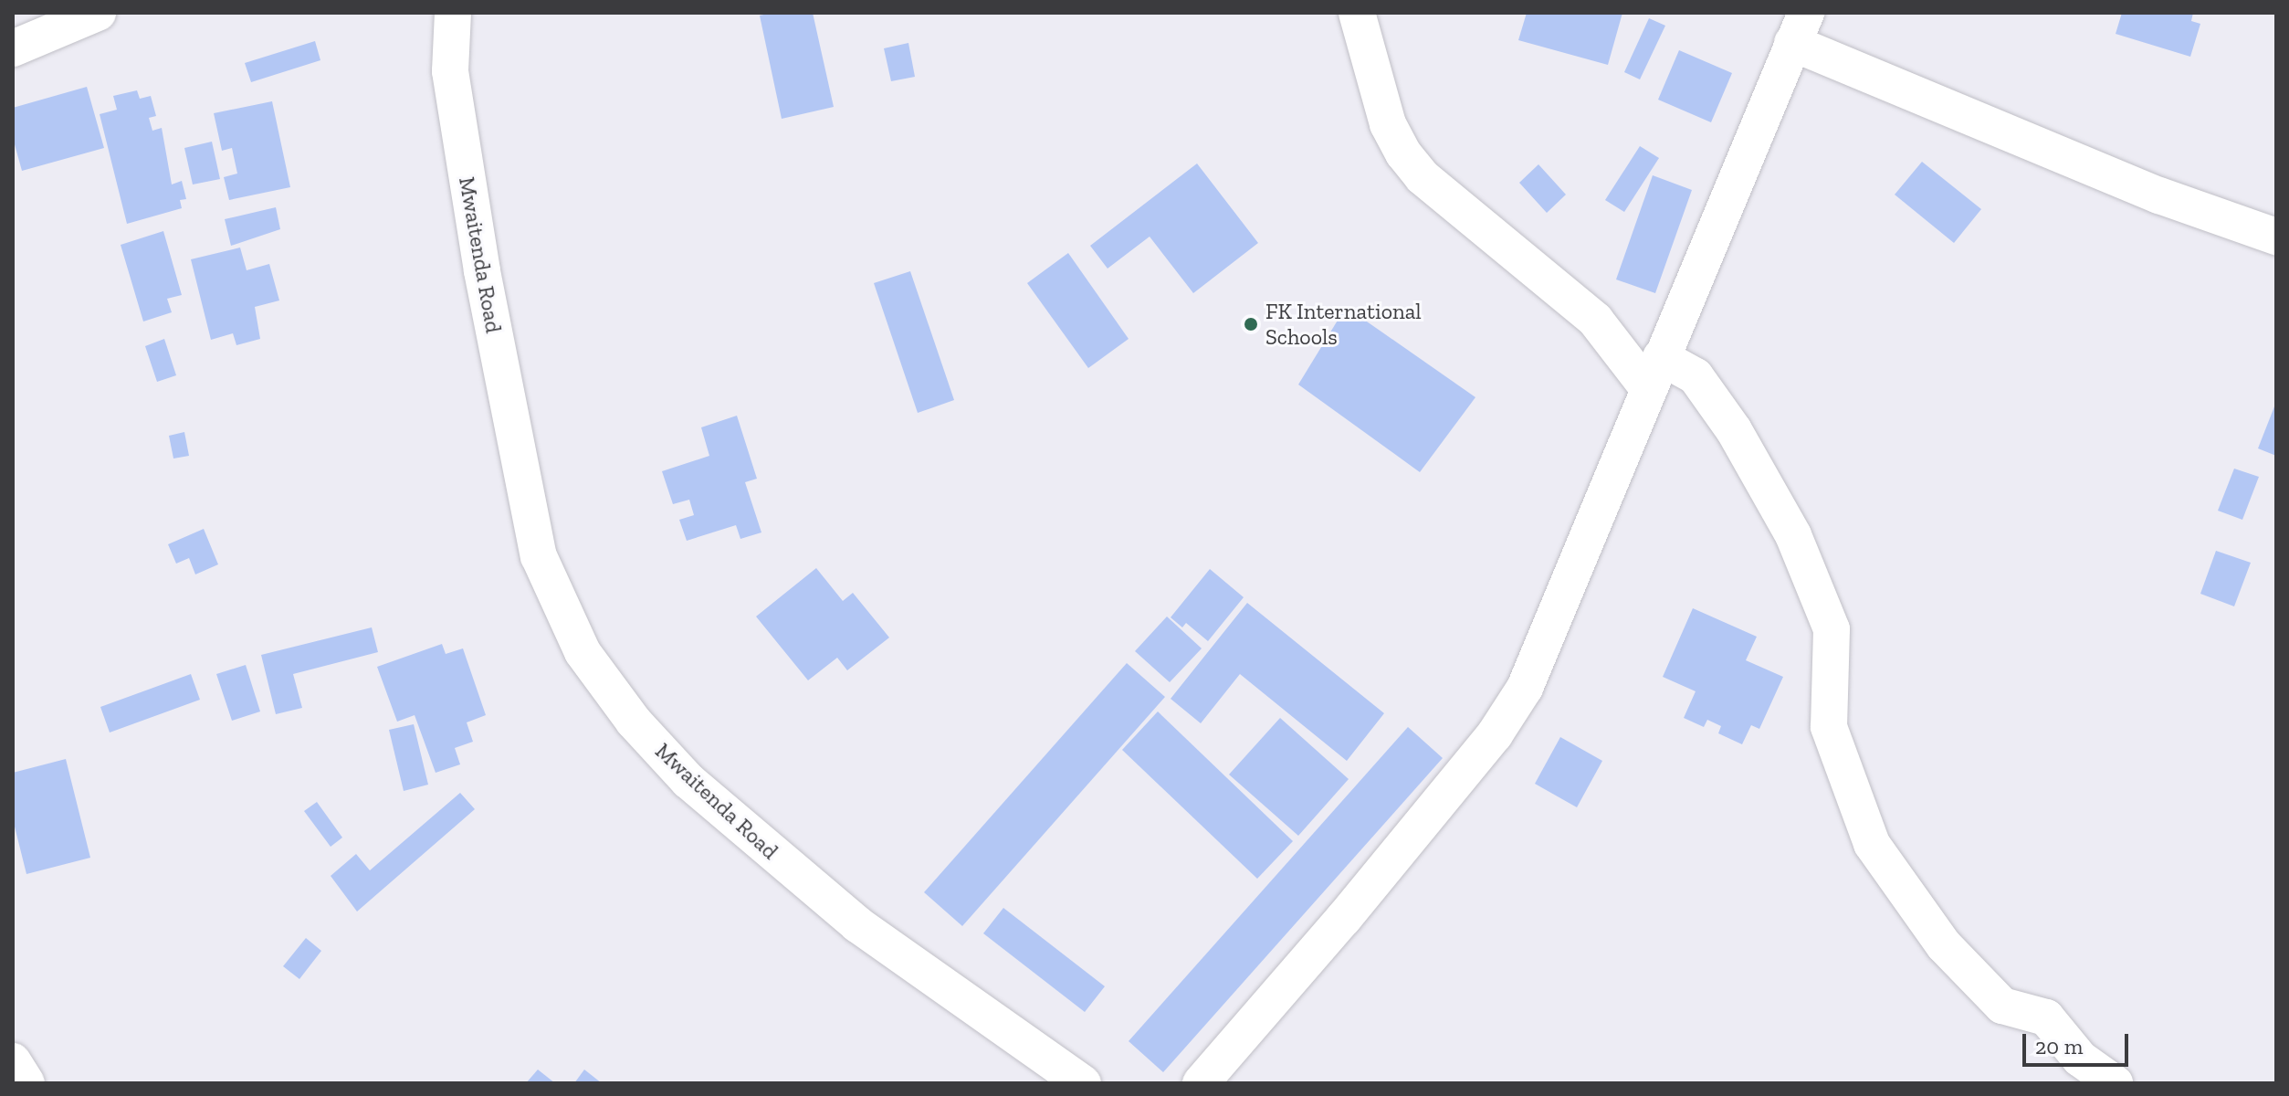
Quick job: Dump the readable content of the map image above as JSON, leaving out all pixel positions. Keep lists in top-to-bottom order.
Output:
{
  "streets": {
    "street": ["Mwaitenda Road"]
  },
  "places": ["FK International Schools"],
  "scale_bar": "20 m"
}
